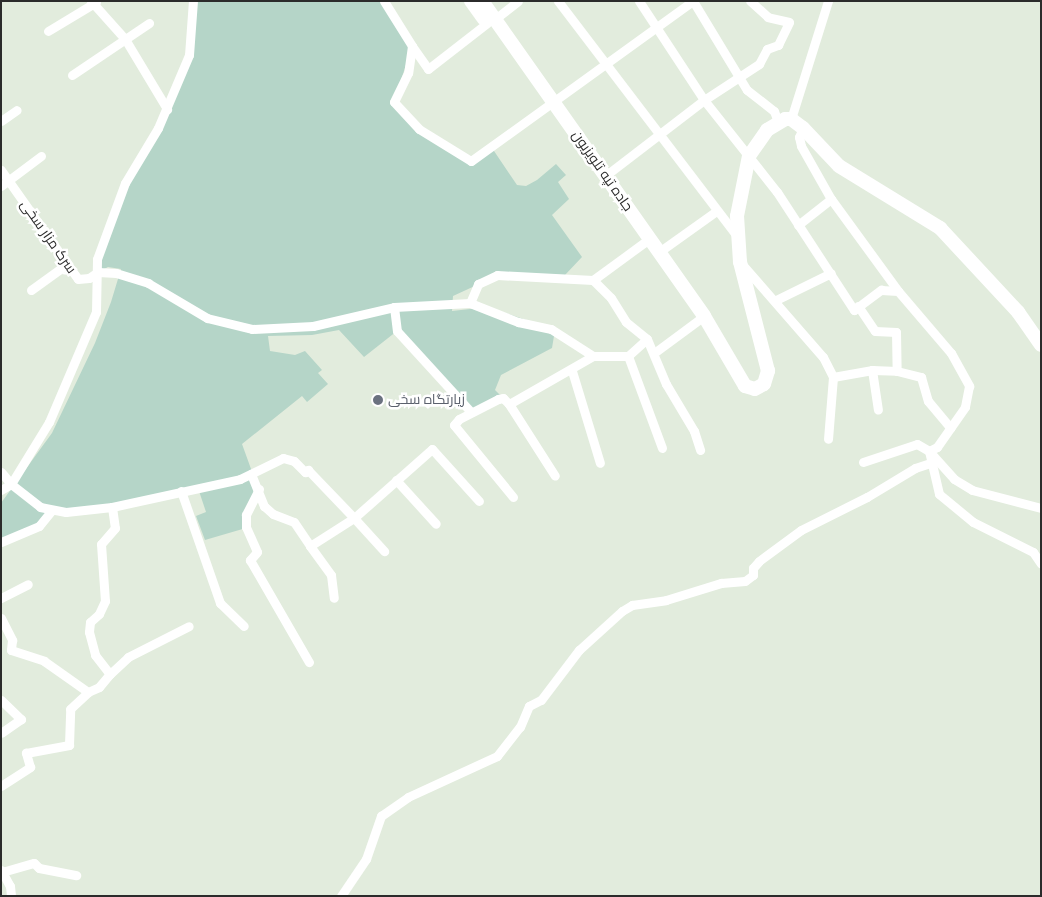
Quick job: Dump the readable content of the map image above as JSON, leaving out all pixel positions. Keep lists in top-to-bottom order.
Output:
{
  "streets": {
    "street": ["جاده تپه تلویزیون", "سرک مزار سخی"]
  },
  "places": ["زیارتگاه سخی"]
}
